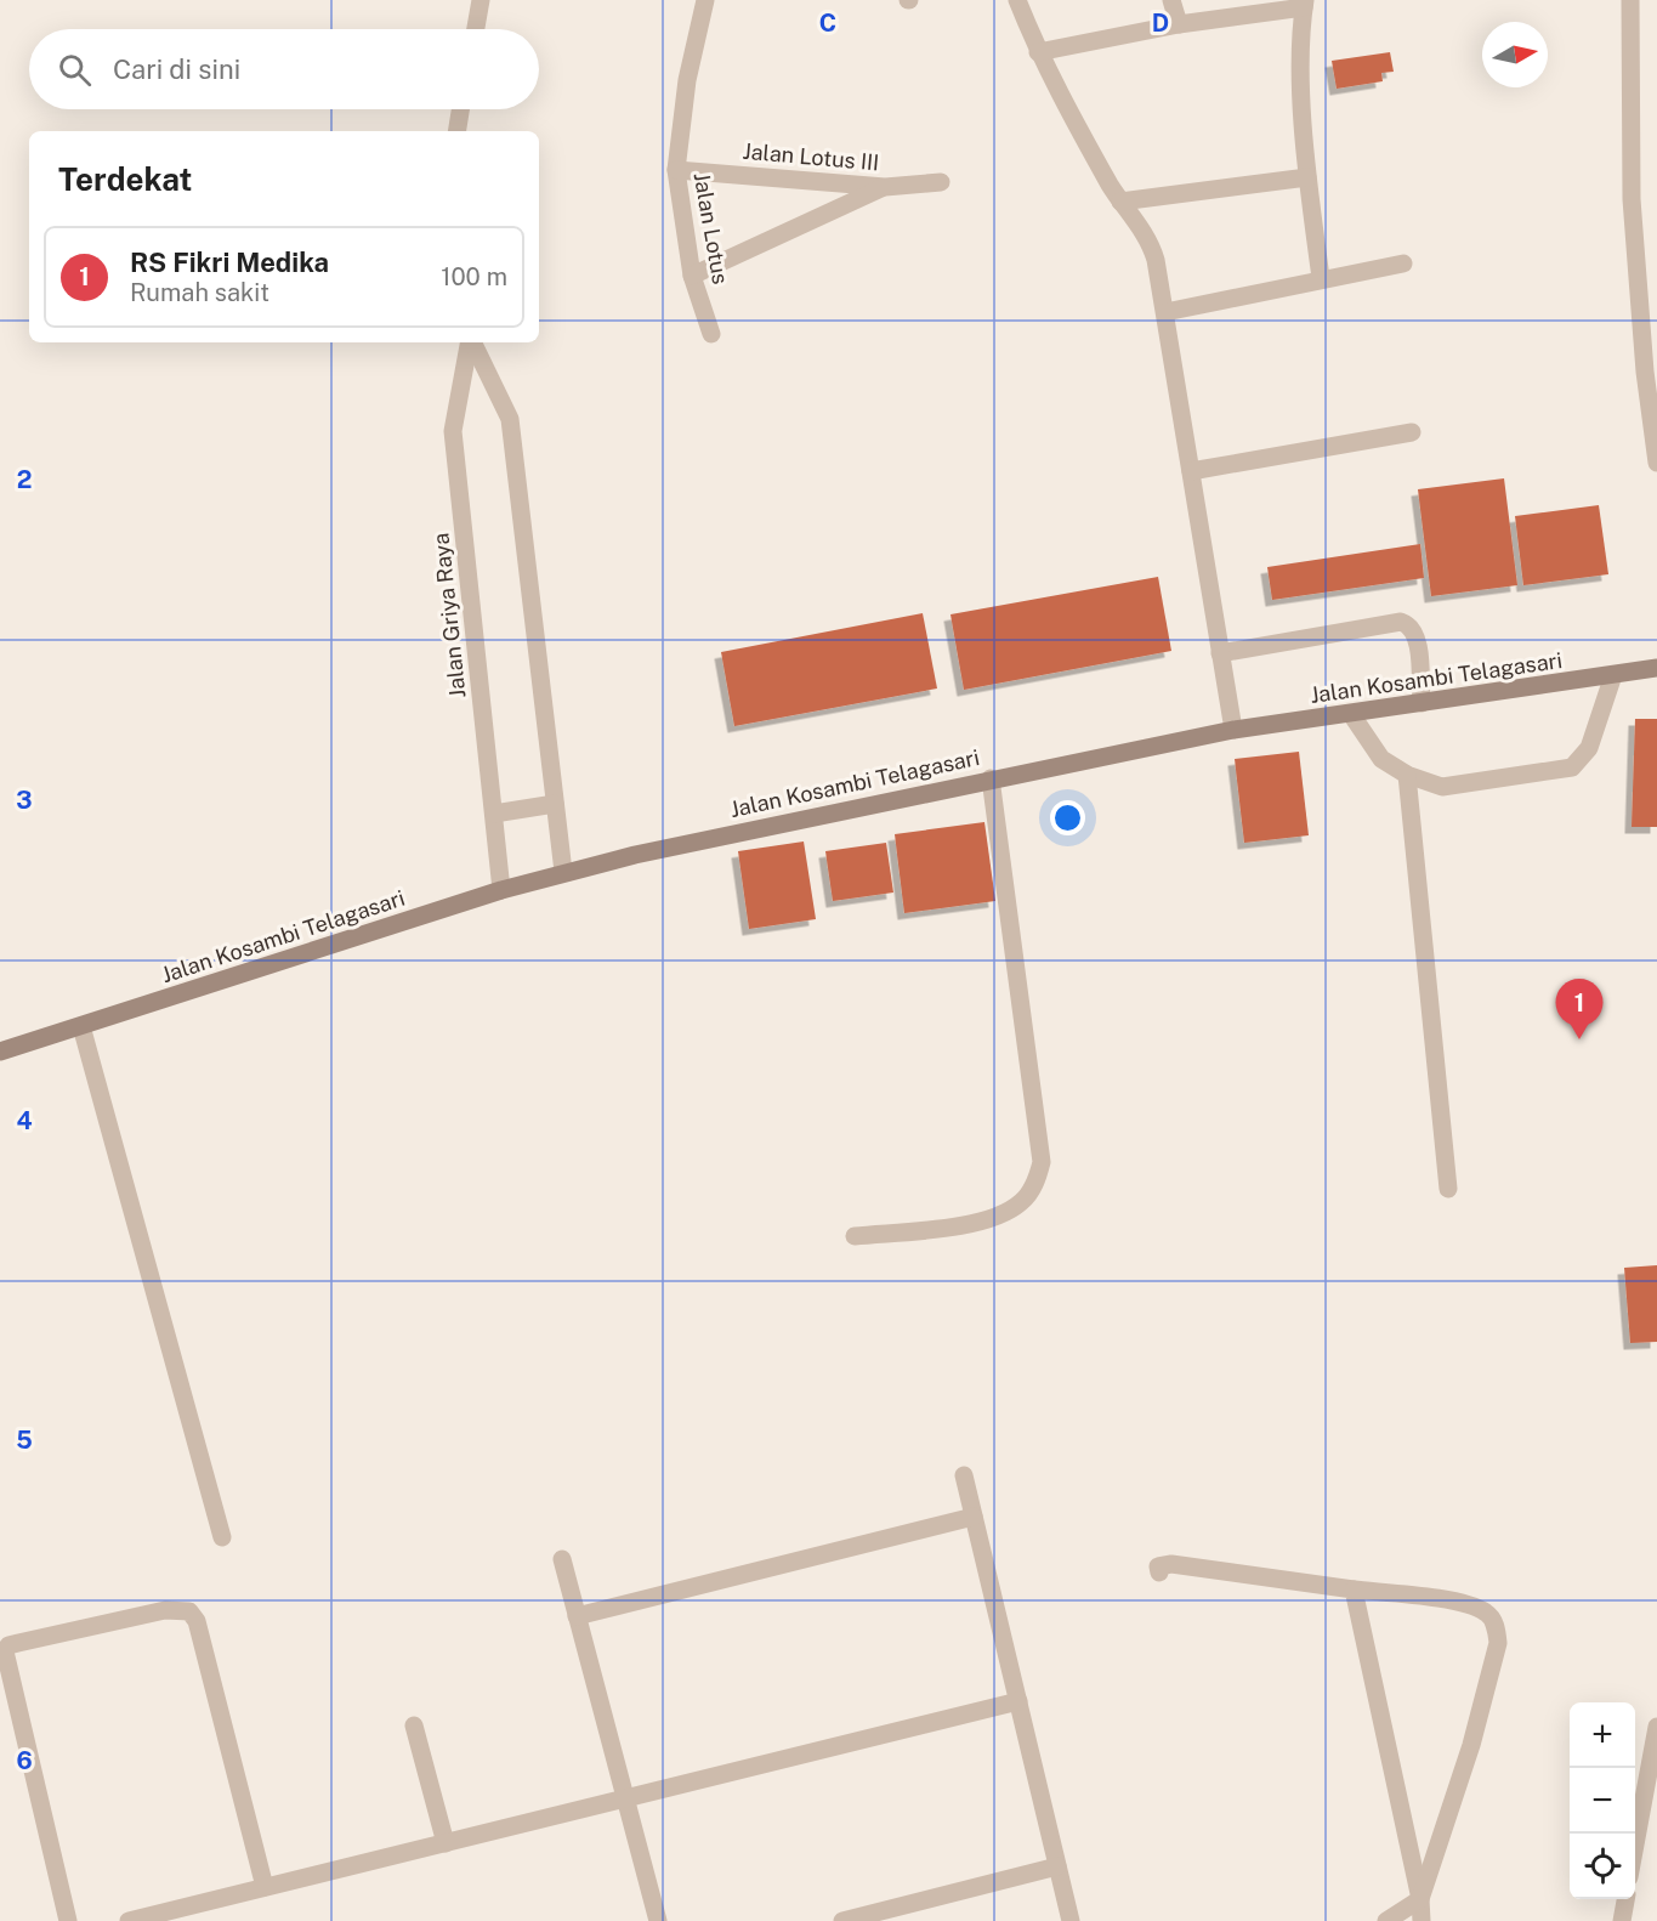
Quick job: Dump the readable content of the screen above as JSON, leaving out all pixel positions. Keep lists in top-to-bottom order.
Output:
{
  "streets": {
    "main road": ["Jalan Kosambi Telagasari"],
    "street": ["Jalan Lotus III", "Jalan Lotus", "Jalan Griya Raya"]
  },
  "crossings": [
    ["Jalan Lotus III", "Jalan Lotus"],
    ["Jalan Griya Raya", "Jalan Kosambi Telagasari"]
  ],
  "north": "right",
  "page": {
    "search": "Cari di sini",
    "heading": "Terdekat",
    "list": [
      {
        "mark": "1",
        "name": "RS Fikri Medika",
        "note": "Rumah sakit",
        "value": "100 m"
      }
    ],
    "pins": "1",
    "map_buttons": ["+", "−"]
  },
  "grid": {
    "columns": ["C", "D"],
    "rows": [
      "2",
      "3",
      "4",
      "5",
      "6"
    ]
  }
}
